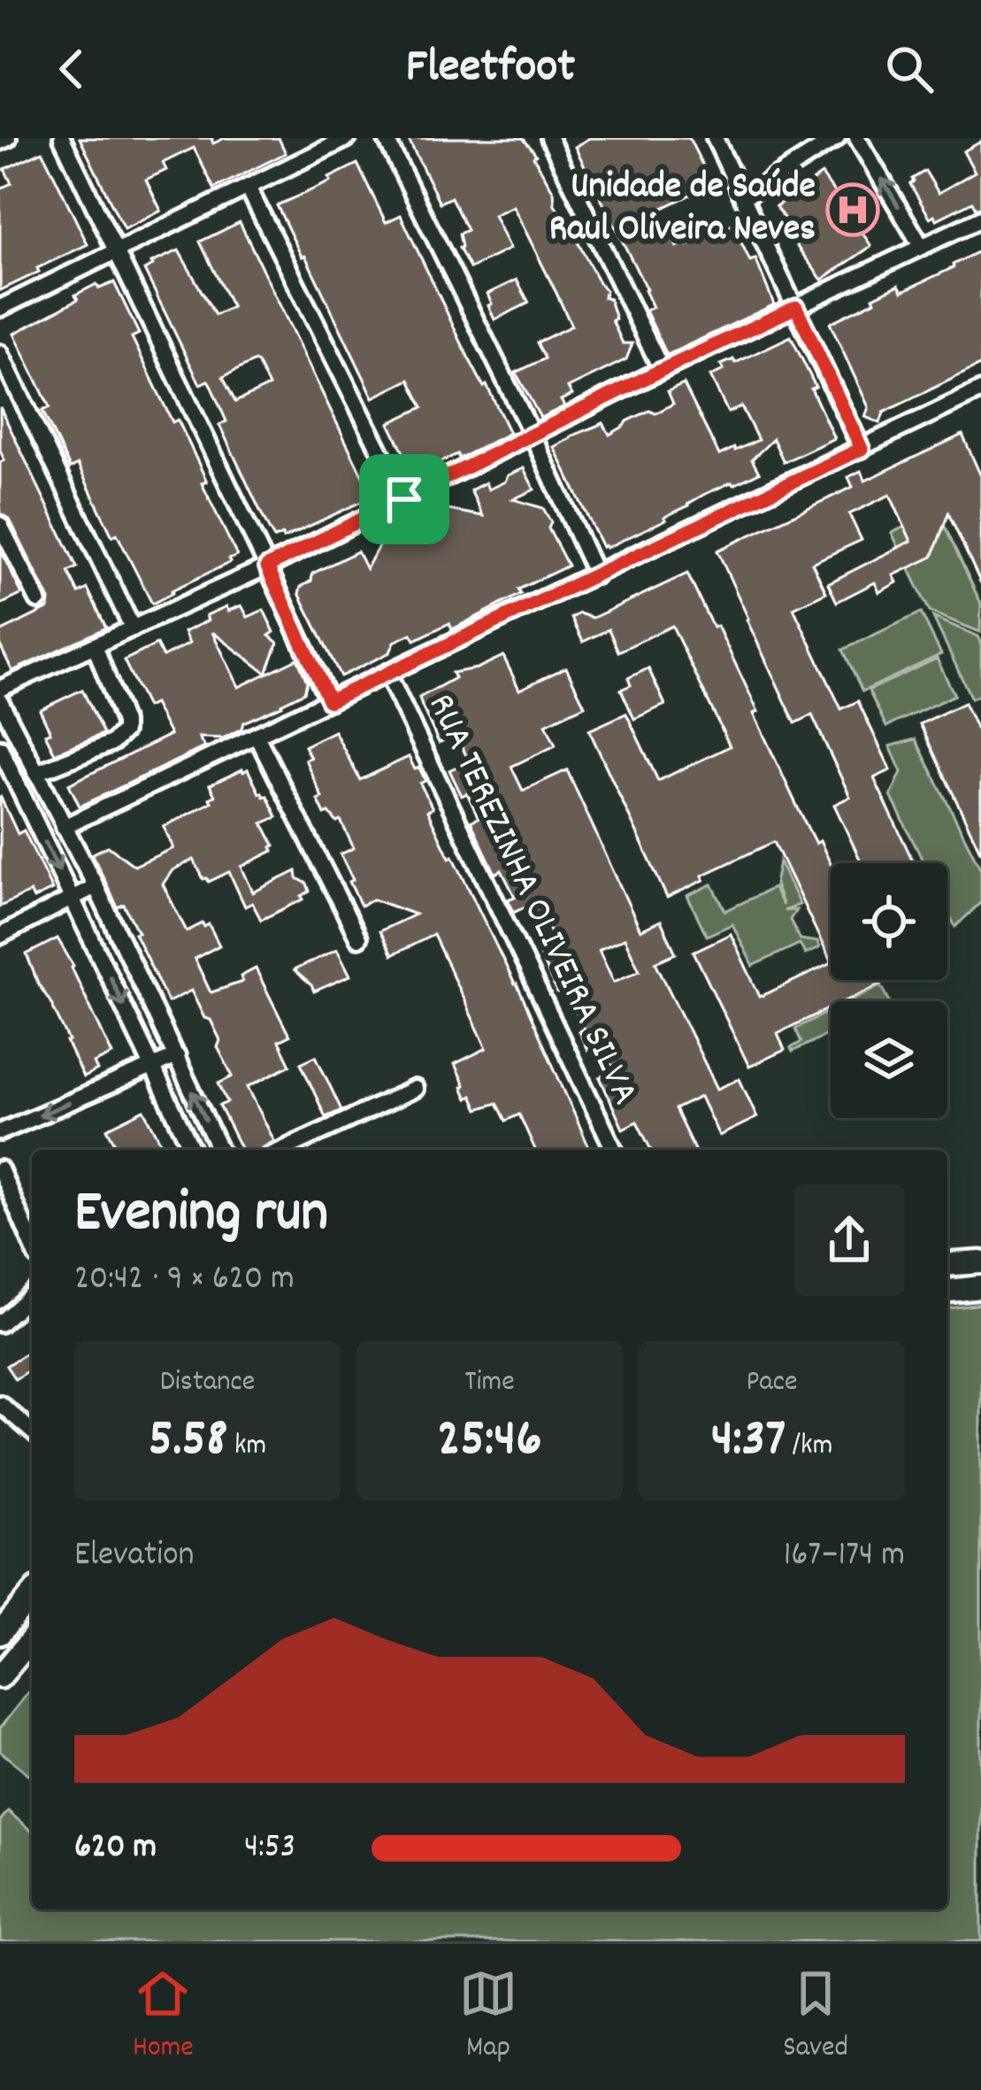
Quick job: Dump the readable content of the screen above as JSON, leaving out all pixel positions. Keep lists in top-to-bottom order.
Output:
{
  "streets": {
    "street": ["RUA TEREZINHA OLIVEIRA SILVA"]
  },
  "places": {
    "hospital": ["Unidade de Saúde Raul Oliveira Neves"]
  },
  "page": {
    "header": "Fleetfoot",
    "heading": ["Evening run", "20:42 · 9 × 620 m"],
    "stats": [
      ["Distance", "5.58 km"],
      ["Time", "25:46"],
      ["Pace", "4:37 /km"]
    ],
    "chart": ["Elevation", "167–174 m"],
    "list": [
      {
        "name": "620 m",
        "note": "4:53"
      }
    ],
    "tabs": ["Home", "Map", "Saved"]
  }
}
